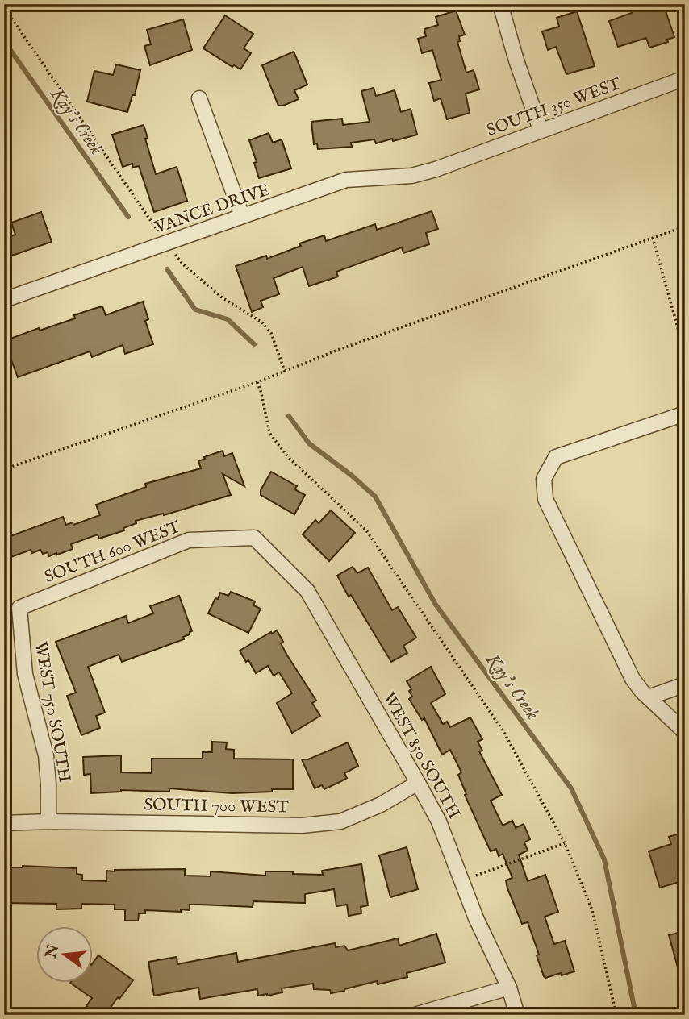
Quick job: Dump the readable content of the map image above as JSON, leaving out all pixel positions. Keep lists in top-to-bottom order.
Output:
{
  "streets": {
    "street": [
      "SOUTH 350 WEST",
      "VANCE DRIVE",
      "SOUTH 600 WEST",
      "WEST 750 SOUTH",
      "WEST 850 SOUTH",
      "SOUTH 700 WEST"
    ]
  },
  "crossings": [
    ["SOUTH 350 WEST", "VANCE DRIVE"],
    ["SOUTH 600 WEST", "WEST 750 SOUTH"],
    ["SOUTH 600 WEST", "WEST 850 SOUTH"],
    ["WEST 750 SOUTH", "SOUTH 700 WEST"],
    ["WEST 850 SOUTH", "SOUTH 700 WEST"]
  ],
  "water": ["Kay's Creek"],
  "north": "left"
}
